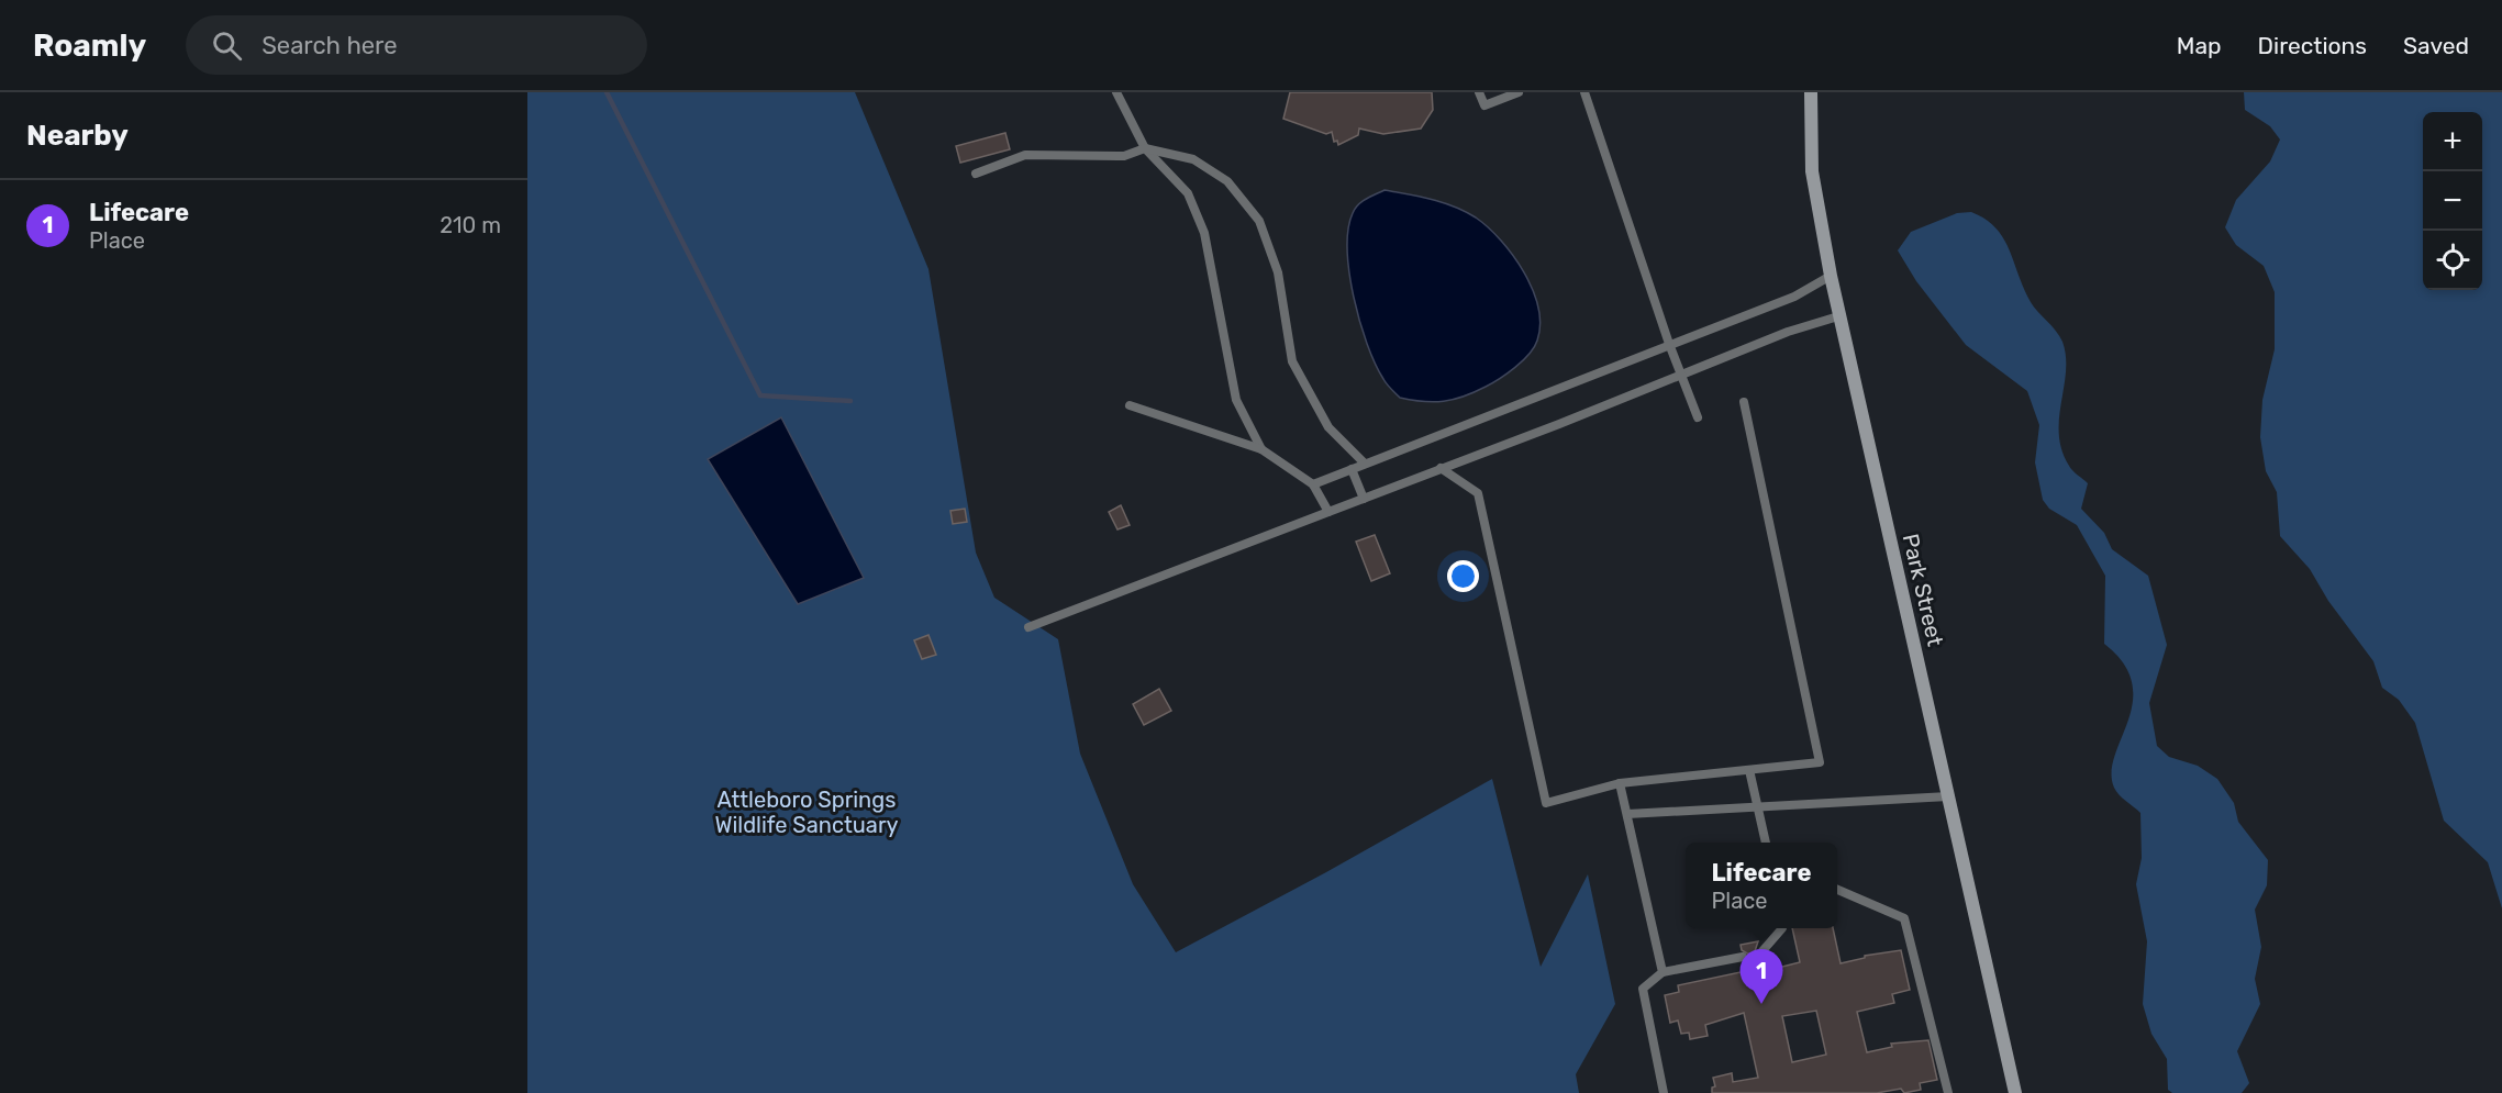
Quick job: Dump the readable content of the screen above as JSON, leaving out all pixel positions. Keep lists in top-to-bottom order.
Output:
{
  "streets": {
    "main road": ["Park Street"]
  },
  "parks": ["Attleboro Springs Wildlife Sanctuary"],
  "page": {
    "header": "Roamly",
    "search": "Search here",
    "nav": ["Map", "Directions", "Saved"],
    "heading": "Nearby",
    "map_buttons": ["+", "−"],
    "list": [
      {
        "mark": "1",
        "name": "Lifecare",
        "note": "Place",
        "value": "210 m"
      }
    ],
    "popup": ["Lifecare", "Place"],
    "pins": "1"
  }
}
